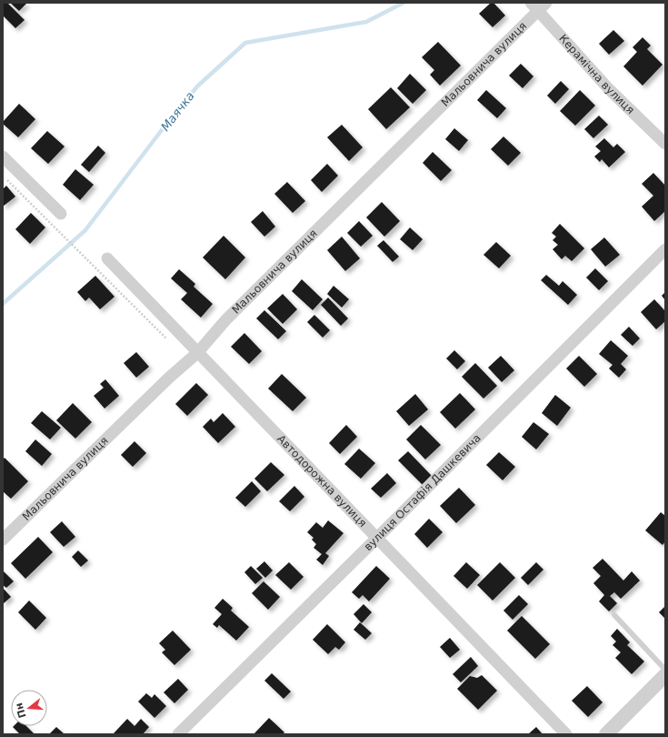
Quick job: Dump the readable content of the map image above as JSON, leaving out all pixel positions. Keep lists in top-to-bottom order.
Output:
{
  "streets": {
    "street": [
      "Мальовнича вулиця",
      "Керамічна вулиця",
      "Автодорожна вулиця",
      "вулиця Остафія Дашкевича"
    ]
  },
  "crossings": [
    ["Мальовнича вулиця", "Керамічна вулиця"],
    ["Мальовнича вулиця", "Автодорожна вулиця"],
    ["Автодорожна вулиця", "вулиця Остафія Дашкевича"]
  ],
  "water": ["Маячка"],
  "north": "left"
}
